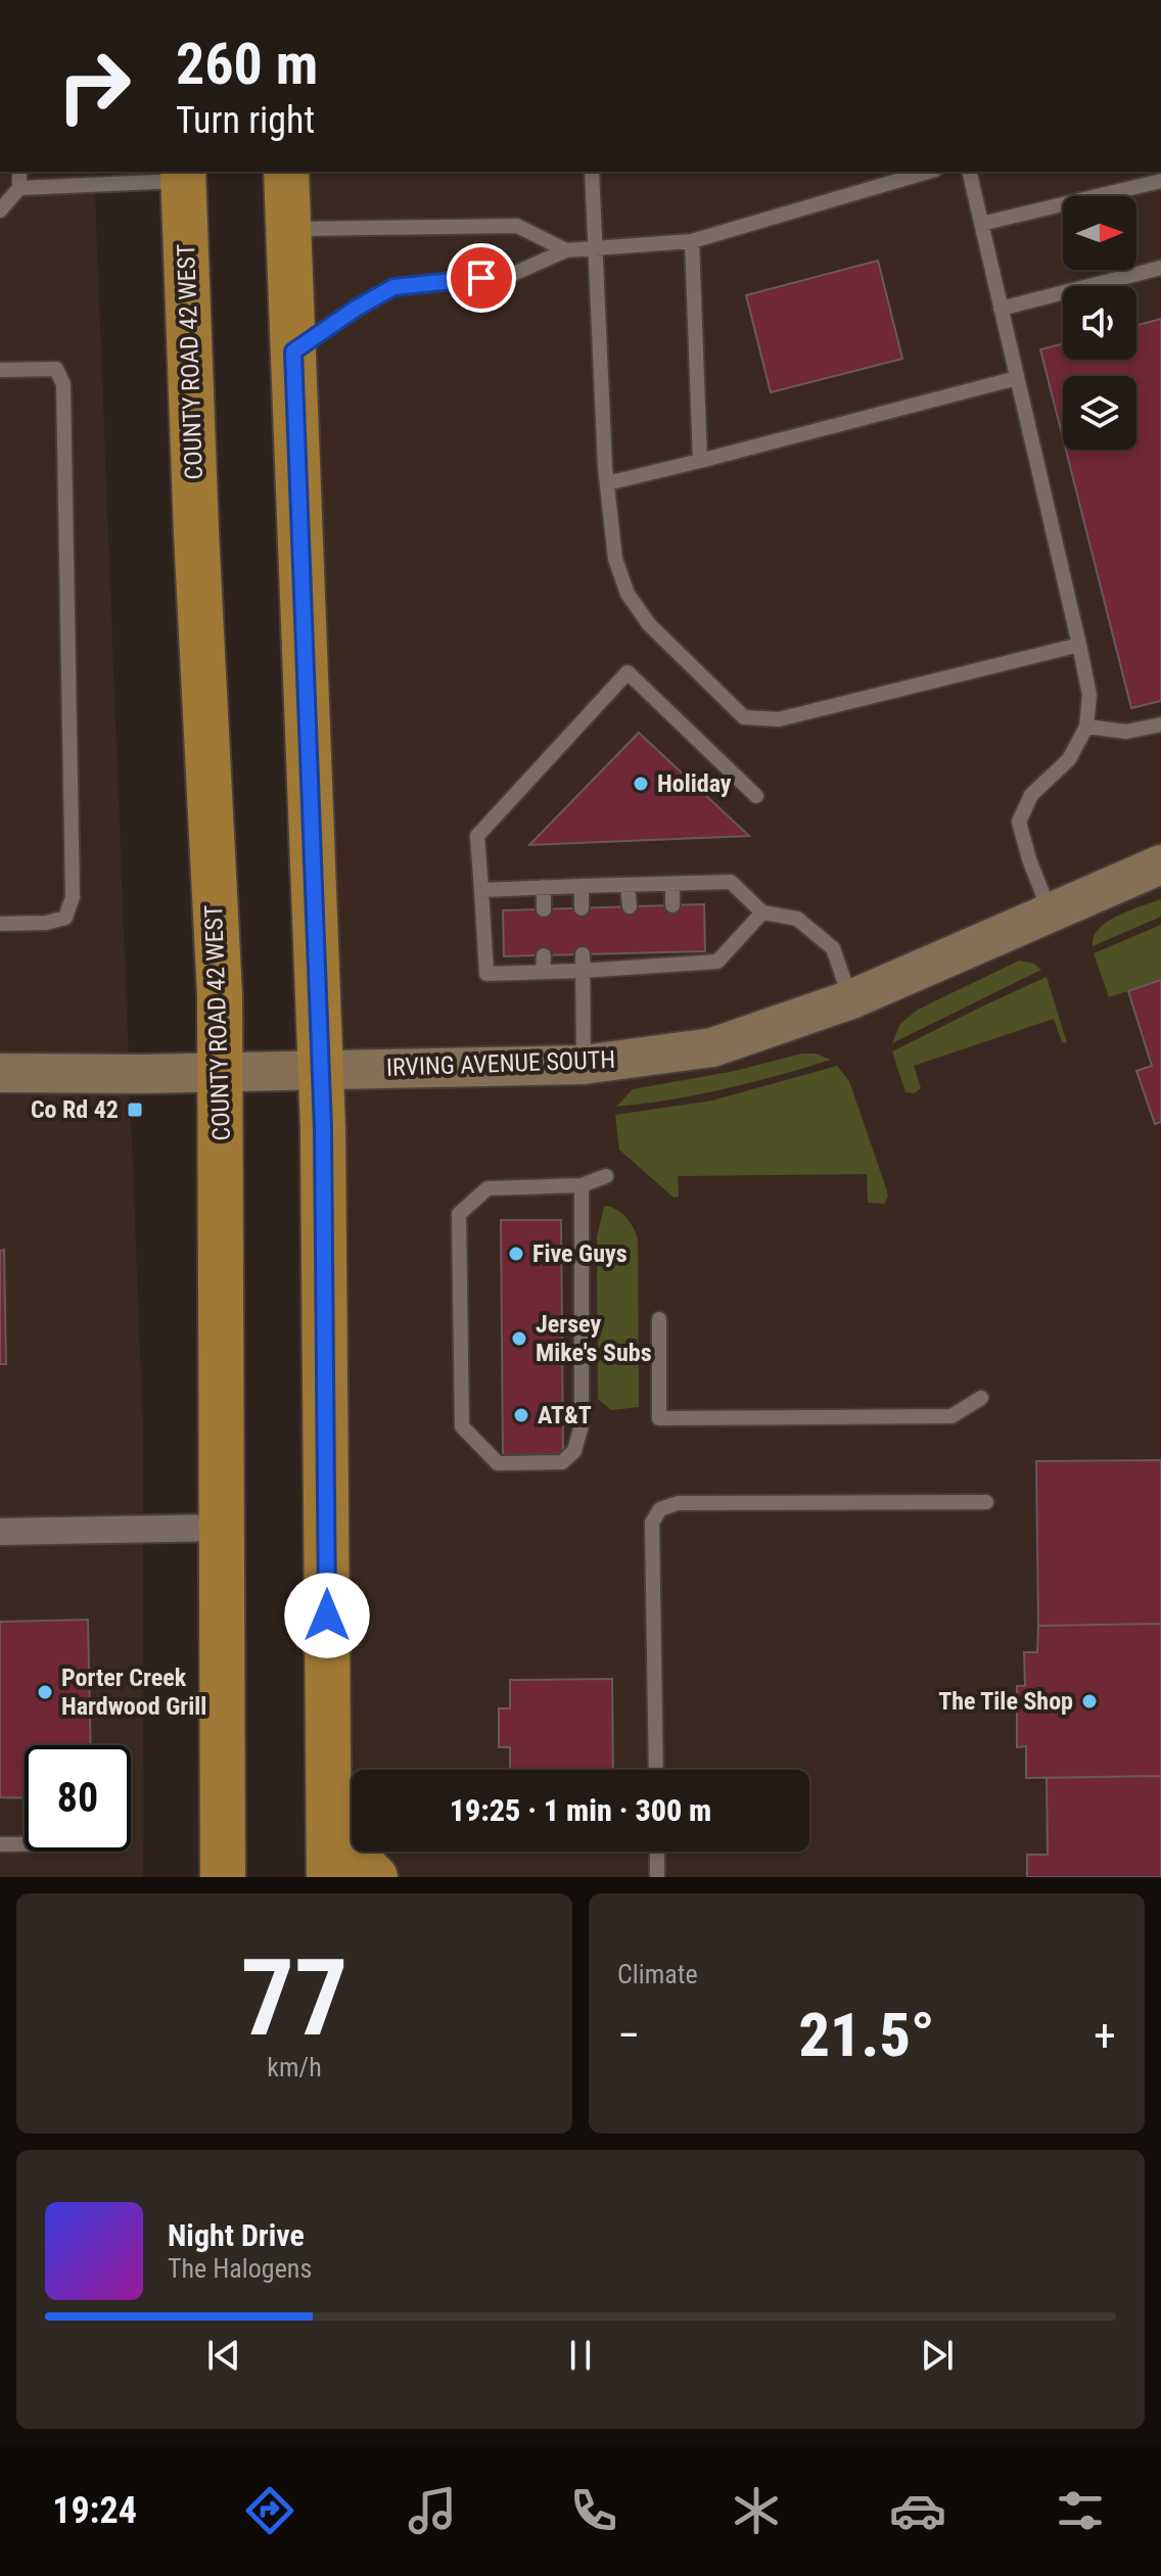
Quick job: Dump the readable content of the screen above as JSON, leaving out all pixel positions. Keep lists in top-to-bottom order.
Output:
{
  "streets": {
    "highway": ["COUNTY ROAD 42 WEST"],
    "street": ["IRVING AVENUE SOUTH"]
  },
  "crossings": [
    ["COUNTY ROAD 42 WEST", "IRVING AVENUE SOUTH"]
  ],
  "places": {
    "other": [
      "Holiday",
      "Five Guys",
      "Jersey Mike's Subs",
      "AT&T",
      "Porter Creek Hardwood Grill",
      "The Tile Shop"
    ],
    "transit": ["Co Rd 42"]
  },
  "north": "right",
  "page": {
    "turn": ["260 m", "Turn right"],
    "limit": "80",
    "trip": "19:25 · 1 min · 300 m",
    "tile": [
      ["77", "km/h"],
      "Climate"
    ],
    "heat": ["−", "21.5°", "+"],
    "song": ["Night Drive", "The Halogens"],
    "tabs": "19:24"
  }
}
